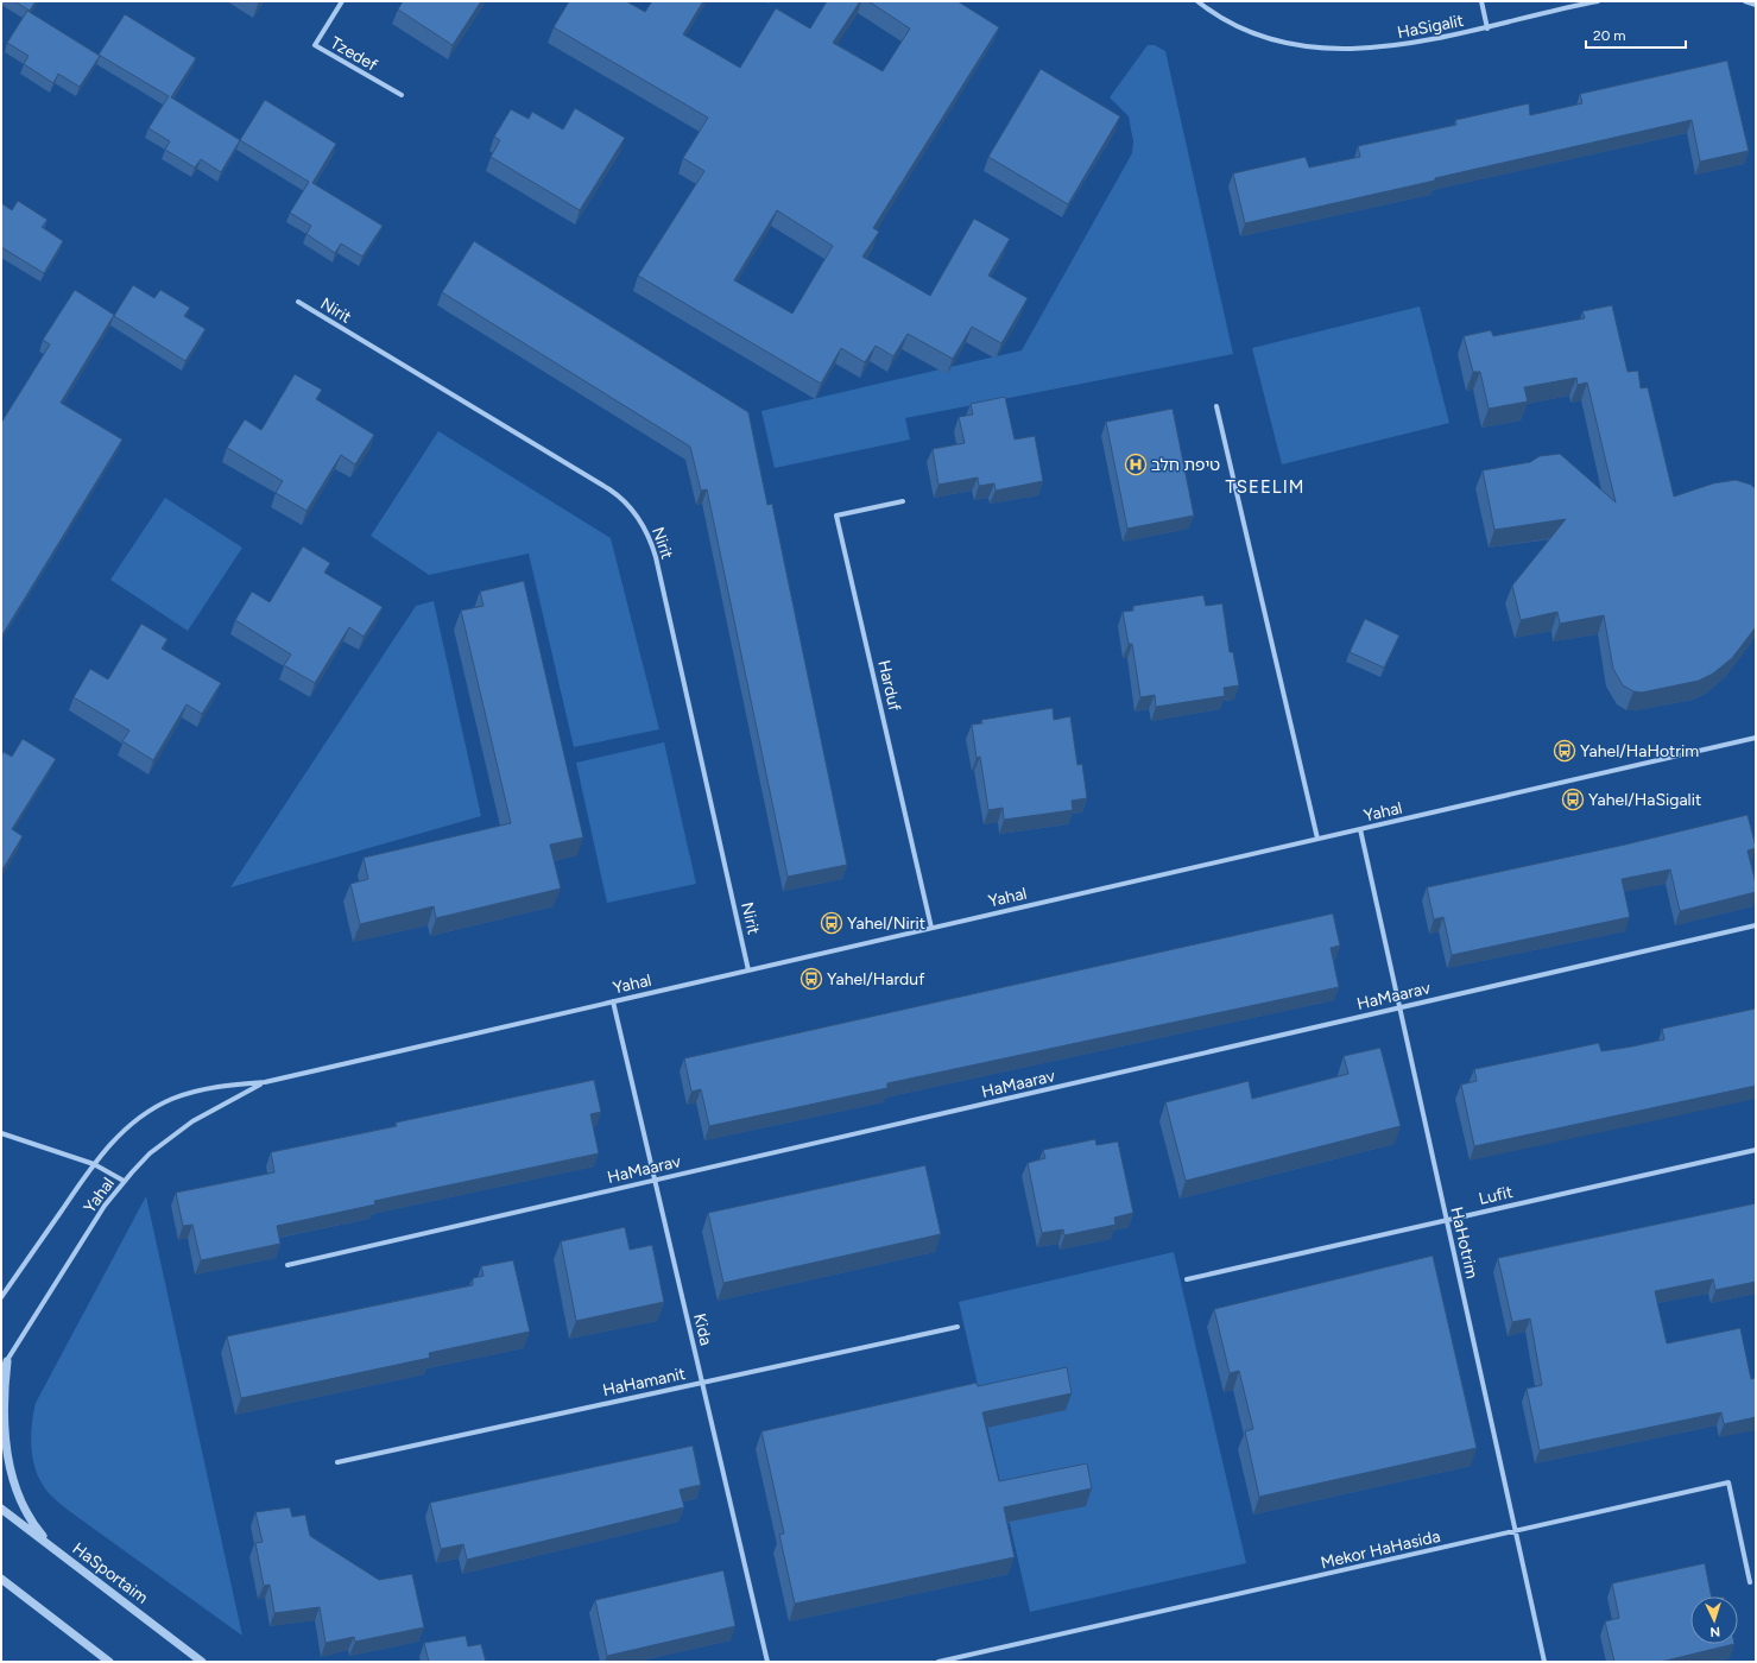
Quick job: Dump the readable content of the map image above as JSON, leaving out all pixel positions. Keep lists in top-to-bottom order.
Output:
{
  "streets": {
    "street": [
      "HaSigalit",
      "Tzedef",
      "Nirit",
      "Harduf",
      "Yahal",
      "HaMaarav",
      "Lufit",
      "HaHotrim",
      "Kida",
      "HaHamanit",
      "Mekor HaHasida",
      "HaSportaim"
    ]
  },
  "crossings": [
    ["Nirit", "Yahal"],
    ["Harduf", "Yahal"],
    ["Yahal", "HaHotrim"],
    ["Yahal", "Kida"],
    ["HaMaarav", "HaHotrim"],
    ["HaMaarav", "Kida"],
    ["Lufit", "HaHotrim"],
    ["HaHotrim", "Mekor HaHasida"],
    ["Kida", "HaHamanit"]
  ],
  "districts": ["TSEELIM"],
  "places": {
    "hospital": ["טיפת חלב"],
    "bus stop": [
      "Yahel/HaHotrim",
      "Yahel/HaSigalit",
      "Yahel/Nirit",
      "Yahel/Harduf"
    ]
  },
  "scale_bar": "20 m",
  "north": "bottom"
}
